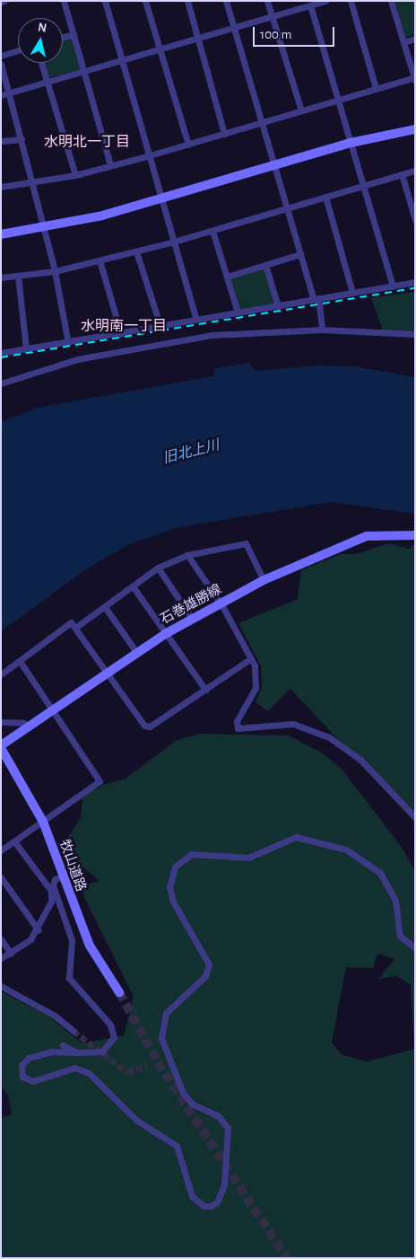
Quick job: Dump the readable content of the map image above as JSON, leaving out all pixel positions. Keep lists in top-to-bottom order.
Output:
{
  "streets": {
    "street": ["石巻雄勝線", "牧山道路"]
  },
  "crossings": [
    ["石巻雄勝線", "牧山道路"]
  ],
  "districts": ["水明北一丁目", "水明南一丁目"],
  "water": ["旧北上川"],
  "scale_bar": "100 m",
  "north": "top"
}
